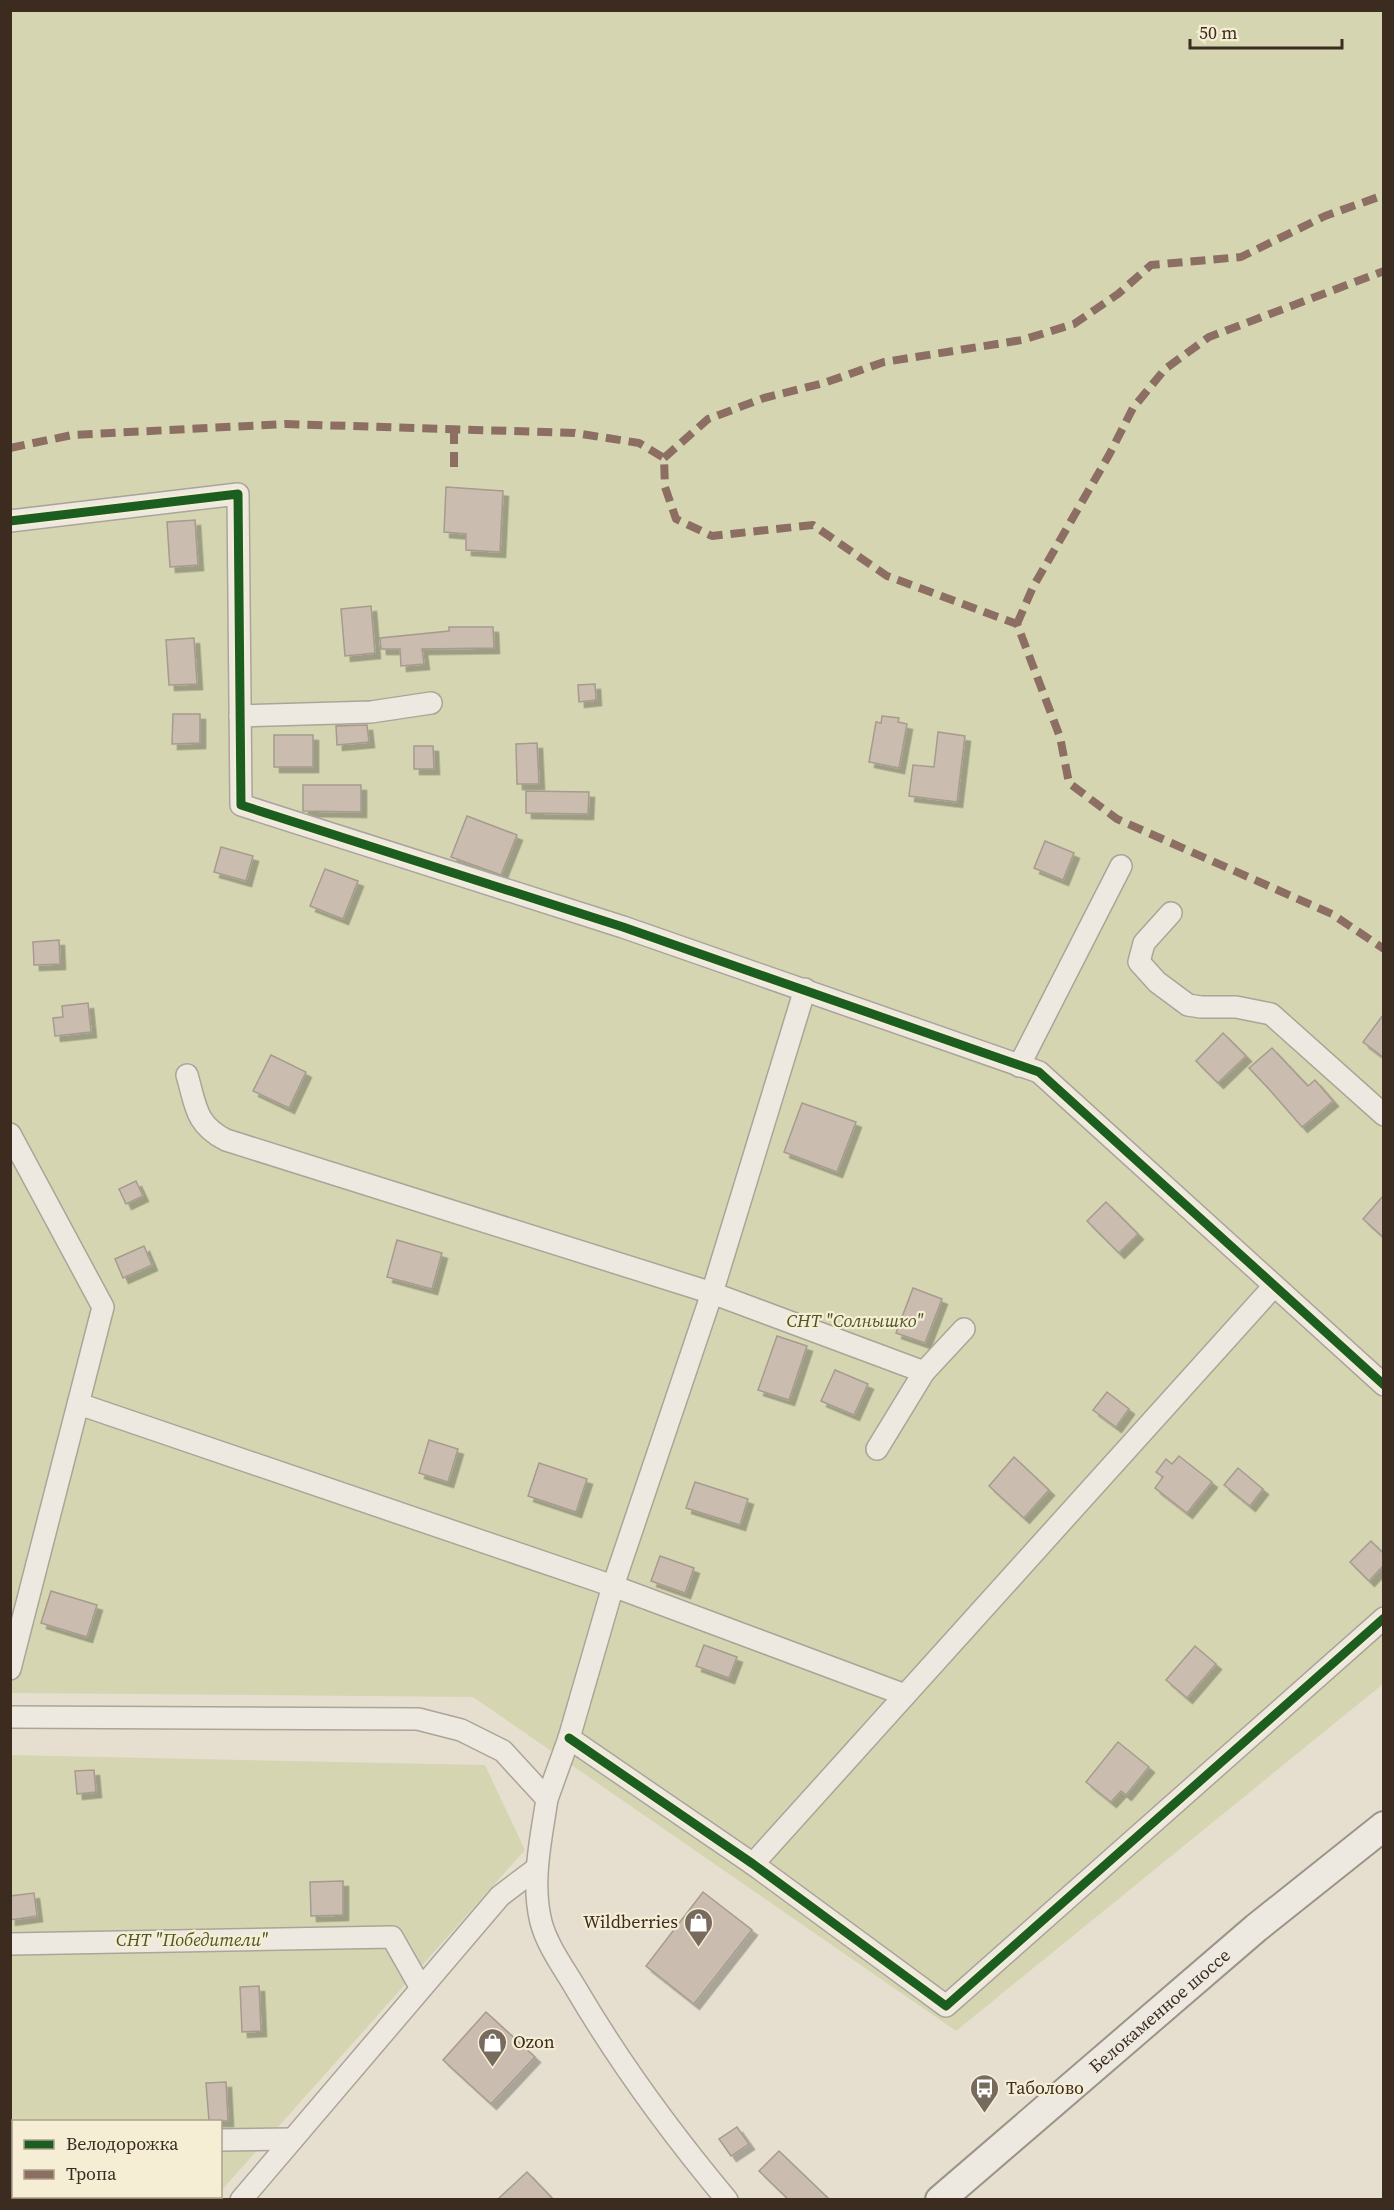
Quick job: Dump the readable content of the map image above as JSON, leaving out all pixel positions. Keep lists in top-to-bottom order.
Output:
{
  "streets": {
    "main road": ["Белокаменное шоссе"]
  },
  "parks": ["СНТ \"Солнышко\"", "СНТ \"Победители\""],
  "places": {
    "shop": ["Wildberries", "Ozon"],
    "bus stop": ["Таболово"]
  },
  "legend": ["Велодорожка", "Тропа"],
  "scale_bar": "50 m"
}
